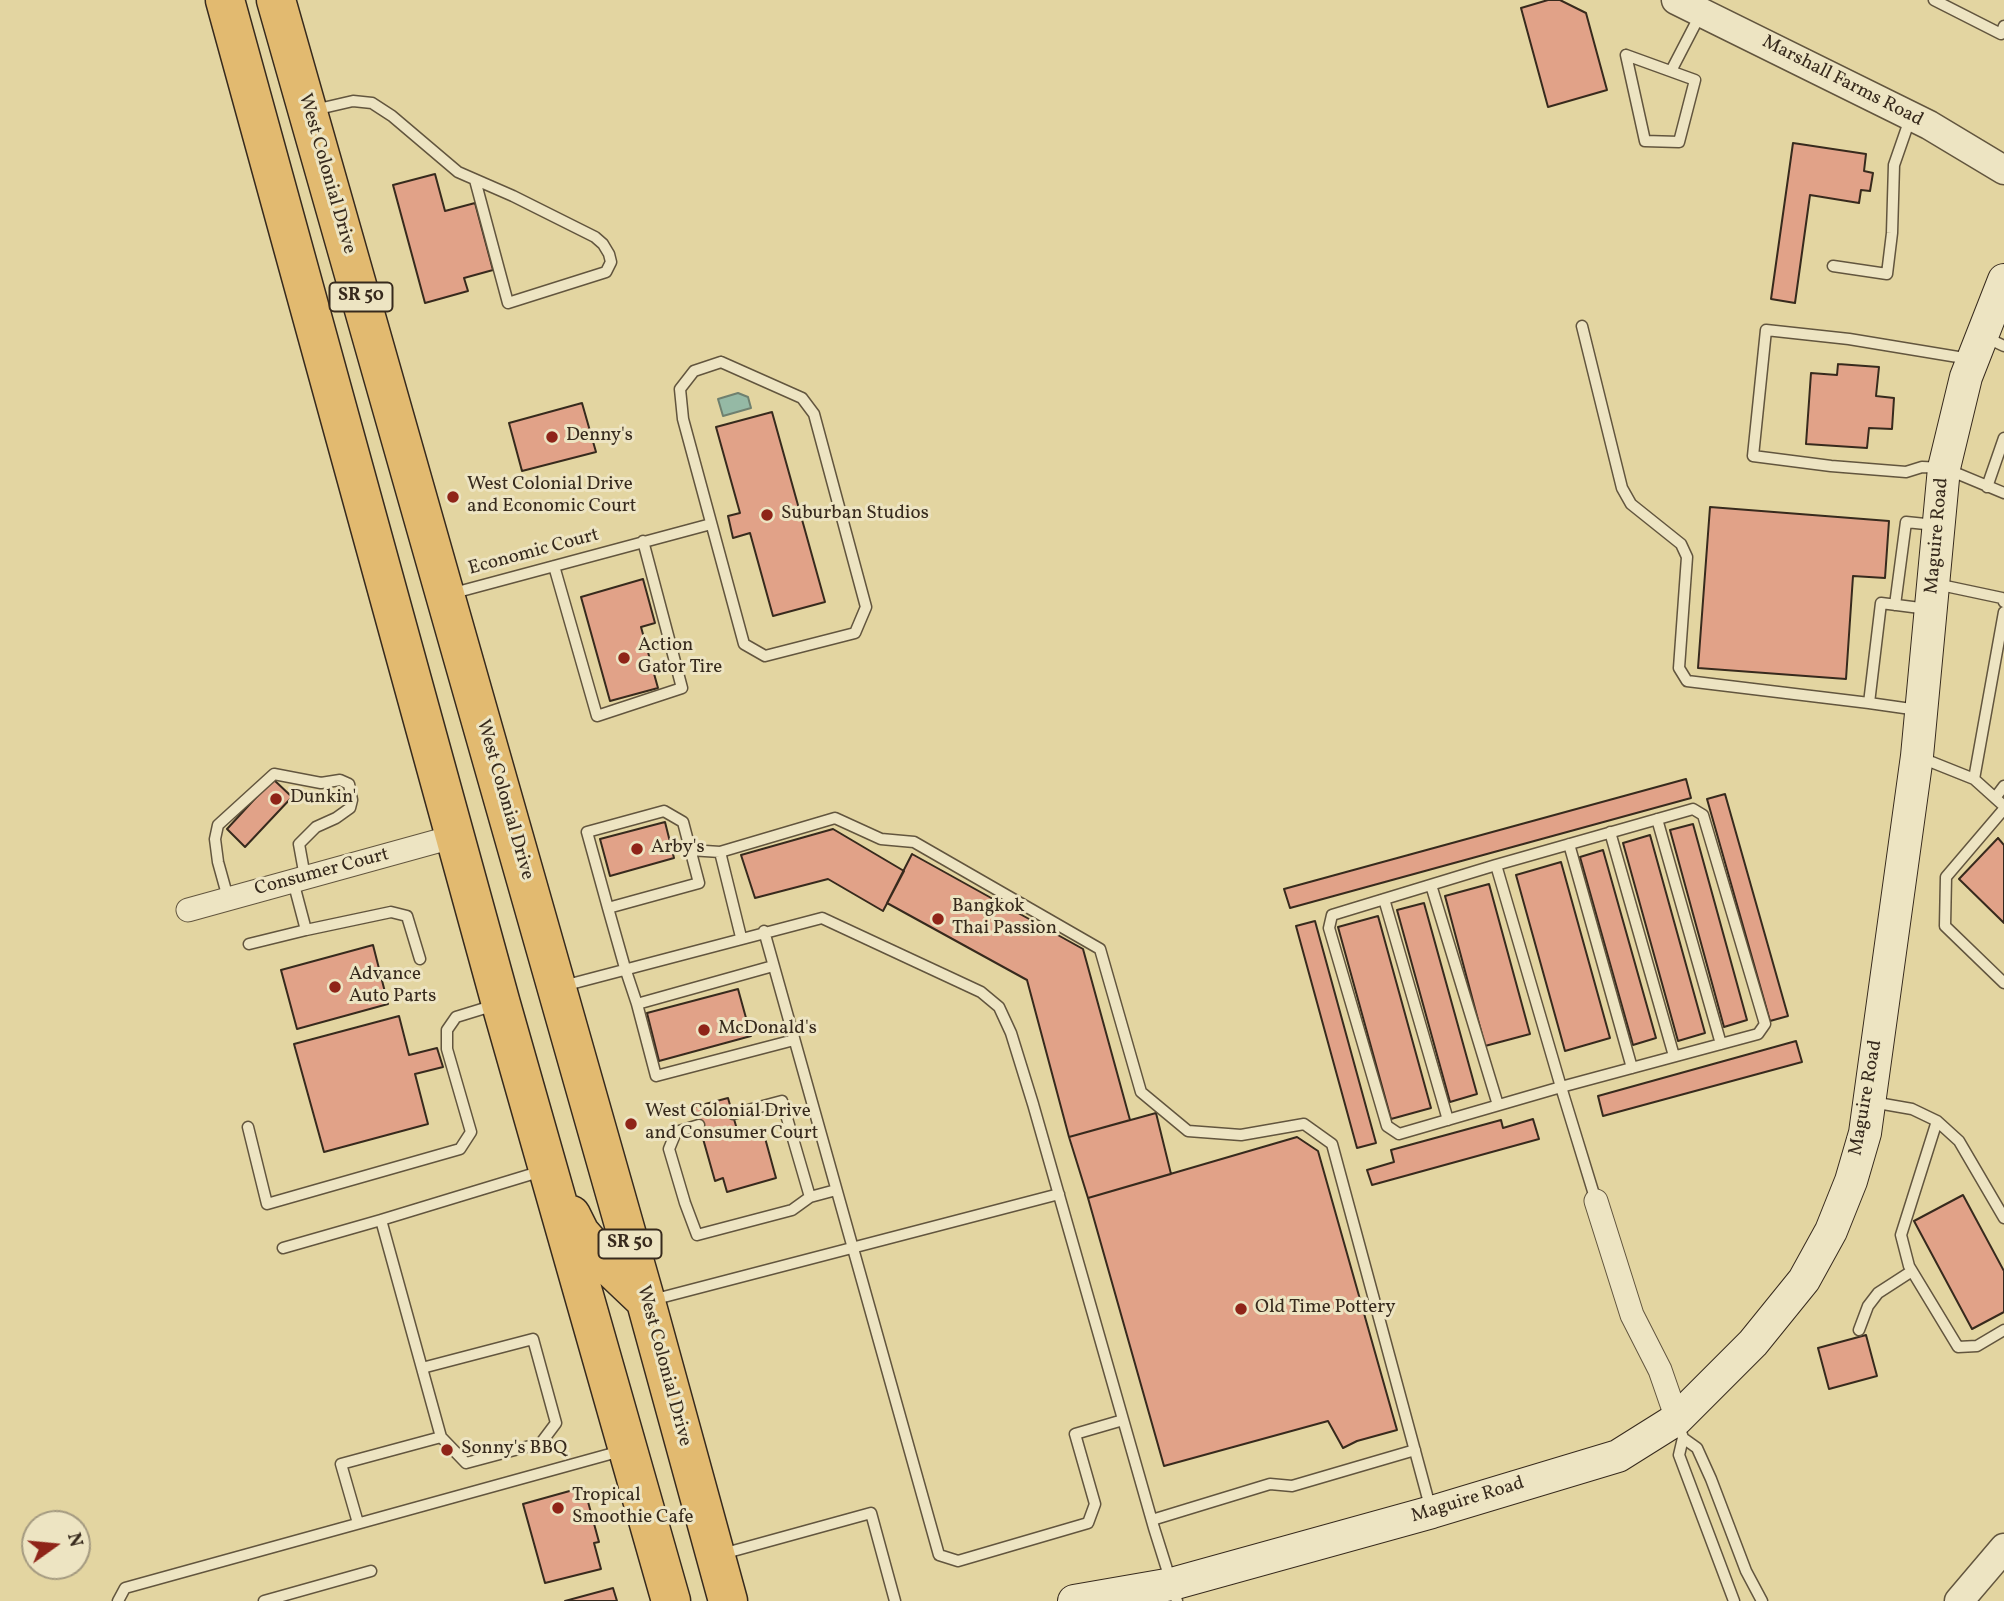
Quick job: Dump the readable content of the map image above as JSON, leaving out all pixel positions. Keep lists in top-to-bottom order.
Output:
{
  "streets": {
    "highway": ["West Colonial Drive", "SR 50"],
    "main road": ["Maguire Road"],
    "street": ["Marshall Farms Road", "Consumer Court"],
    "lane": ["Economic Court"]
  },
  "crossings": [
    ["West Colonial Drive", "Economic Court"],
    ["SR 50", "Consumer Court"]
  ],
  "places": [
    "Denny's",
    "West Colonial Drive and Economic Court",
    "Suburban Studios",
    "Action Gator Tire",
    "Dunkin'",
    "Arby's",
    "Bangkok Thai Passion",
    "Advance Auto Parts",
    "McDonald's",
    "West Colonial Drive and Consumer Court",
    "Old Time Pottery",
    "Sonny's BBQ",
    "Tropical Smoothie Cafe"
  ],
  "north": "right"
}
